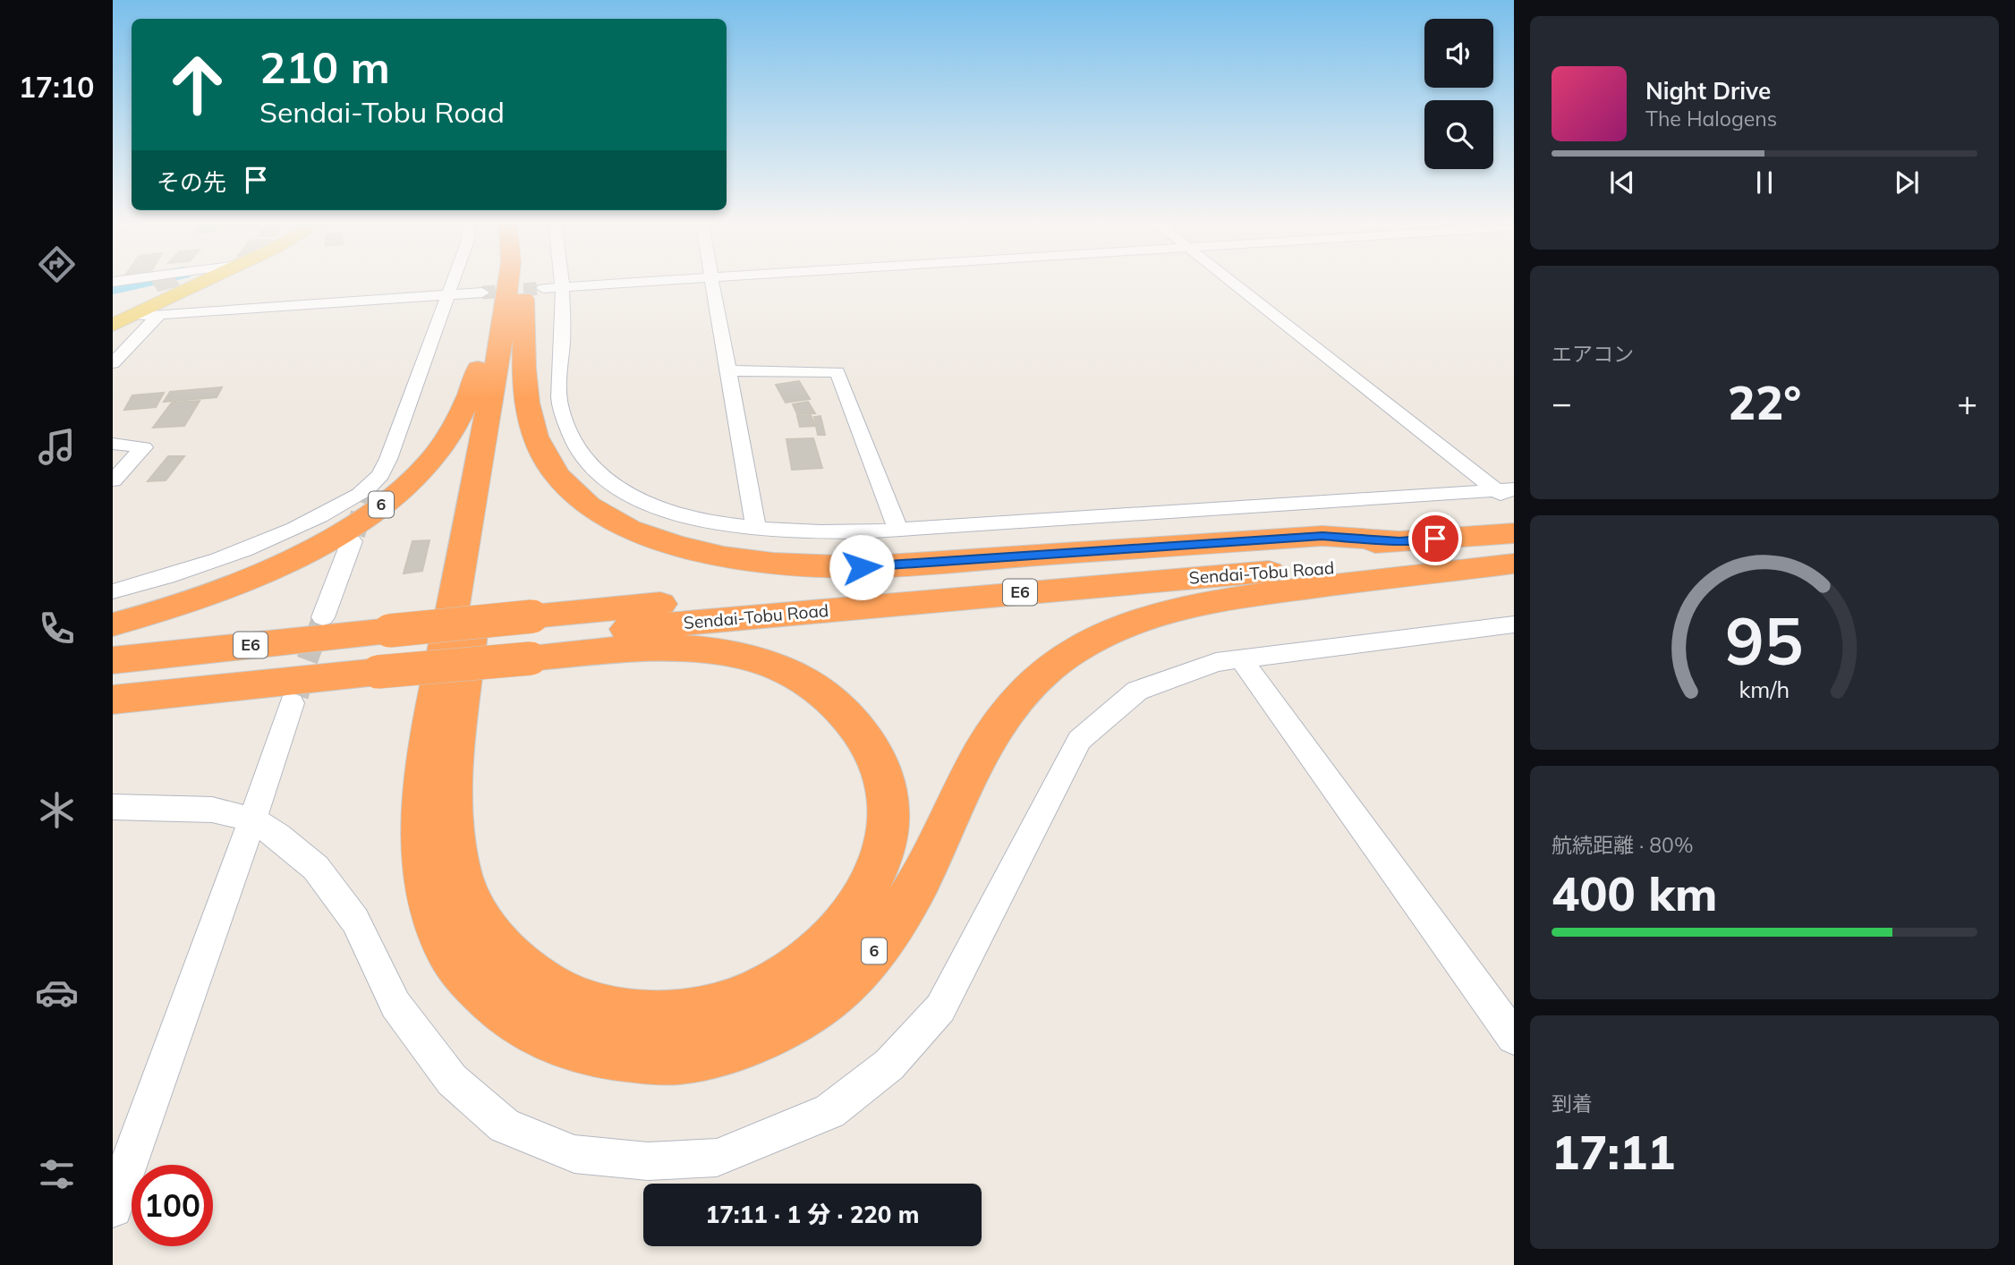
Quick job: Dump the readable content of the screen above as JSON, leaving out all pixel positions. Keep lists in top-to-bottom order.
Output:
{
  "streets": {
    "highway": ["6", "Sendai-Tobu Road", "E6"]
  },
  "crossings": [
    ["6", "Sendai-Tobu Road"],
    ["6", "E6"]
  ],
  "page": {
    "tabs": "17:10",
    "turn": ["210 m", "Sendai-Tobu Road"],
    "song": ["Night Drive", "The Halogens"],
    "then": "その先",
    "tile": [
      "エアコン",
      ["航続距離 · 80%", "400 km"],
      ["到着", "17:11"]
    ],
    "heat": ["−", "22°", "+"],
    "limit": "100",
    "trip": "17:11 · 1 分 · 220 m",
    "gauge": ["95", "km/h"]
  }
}
